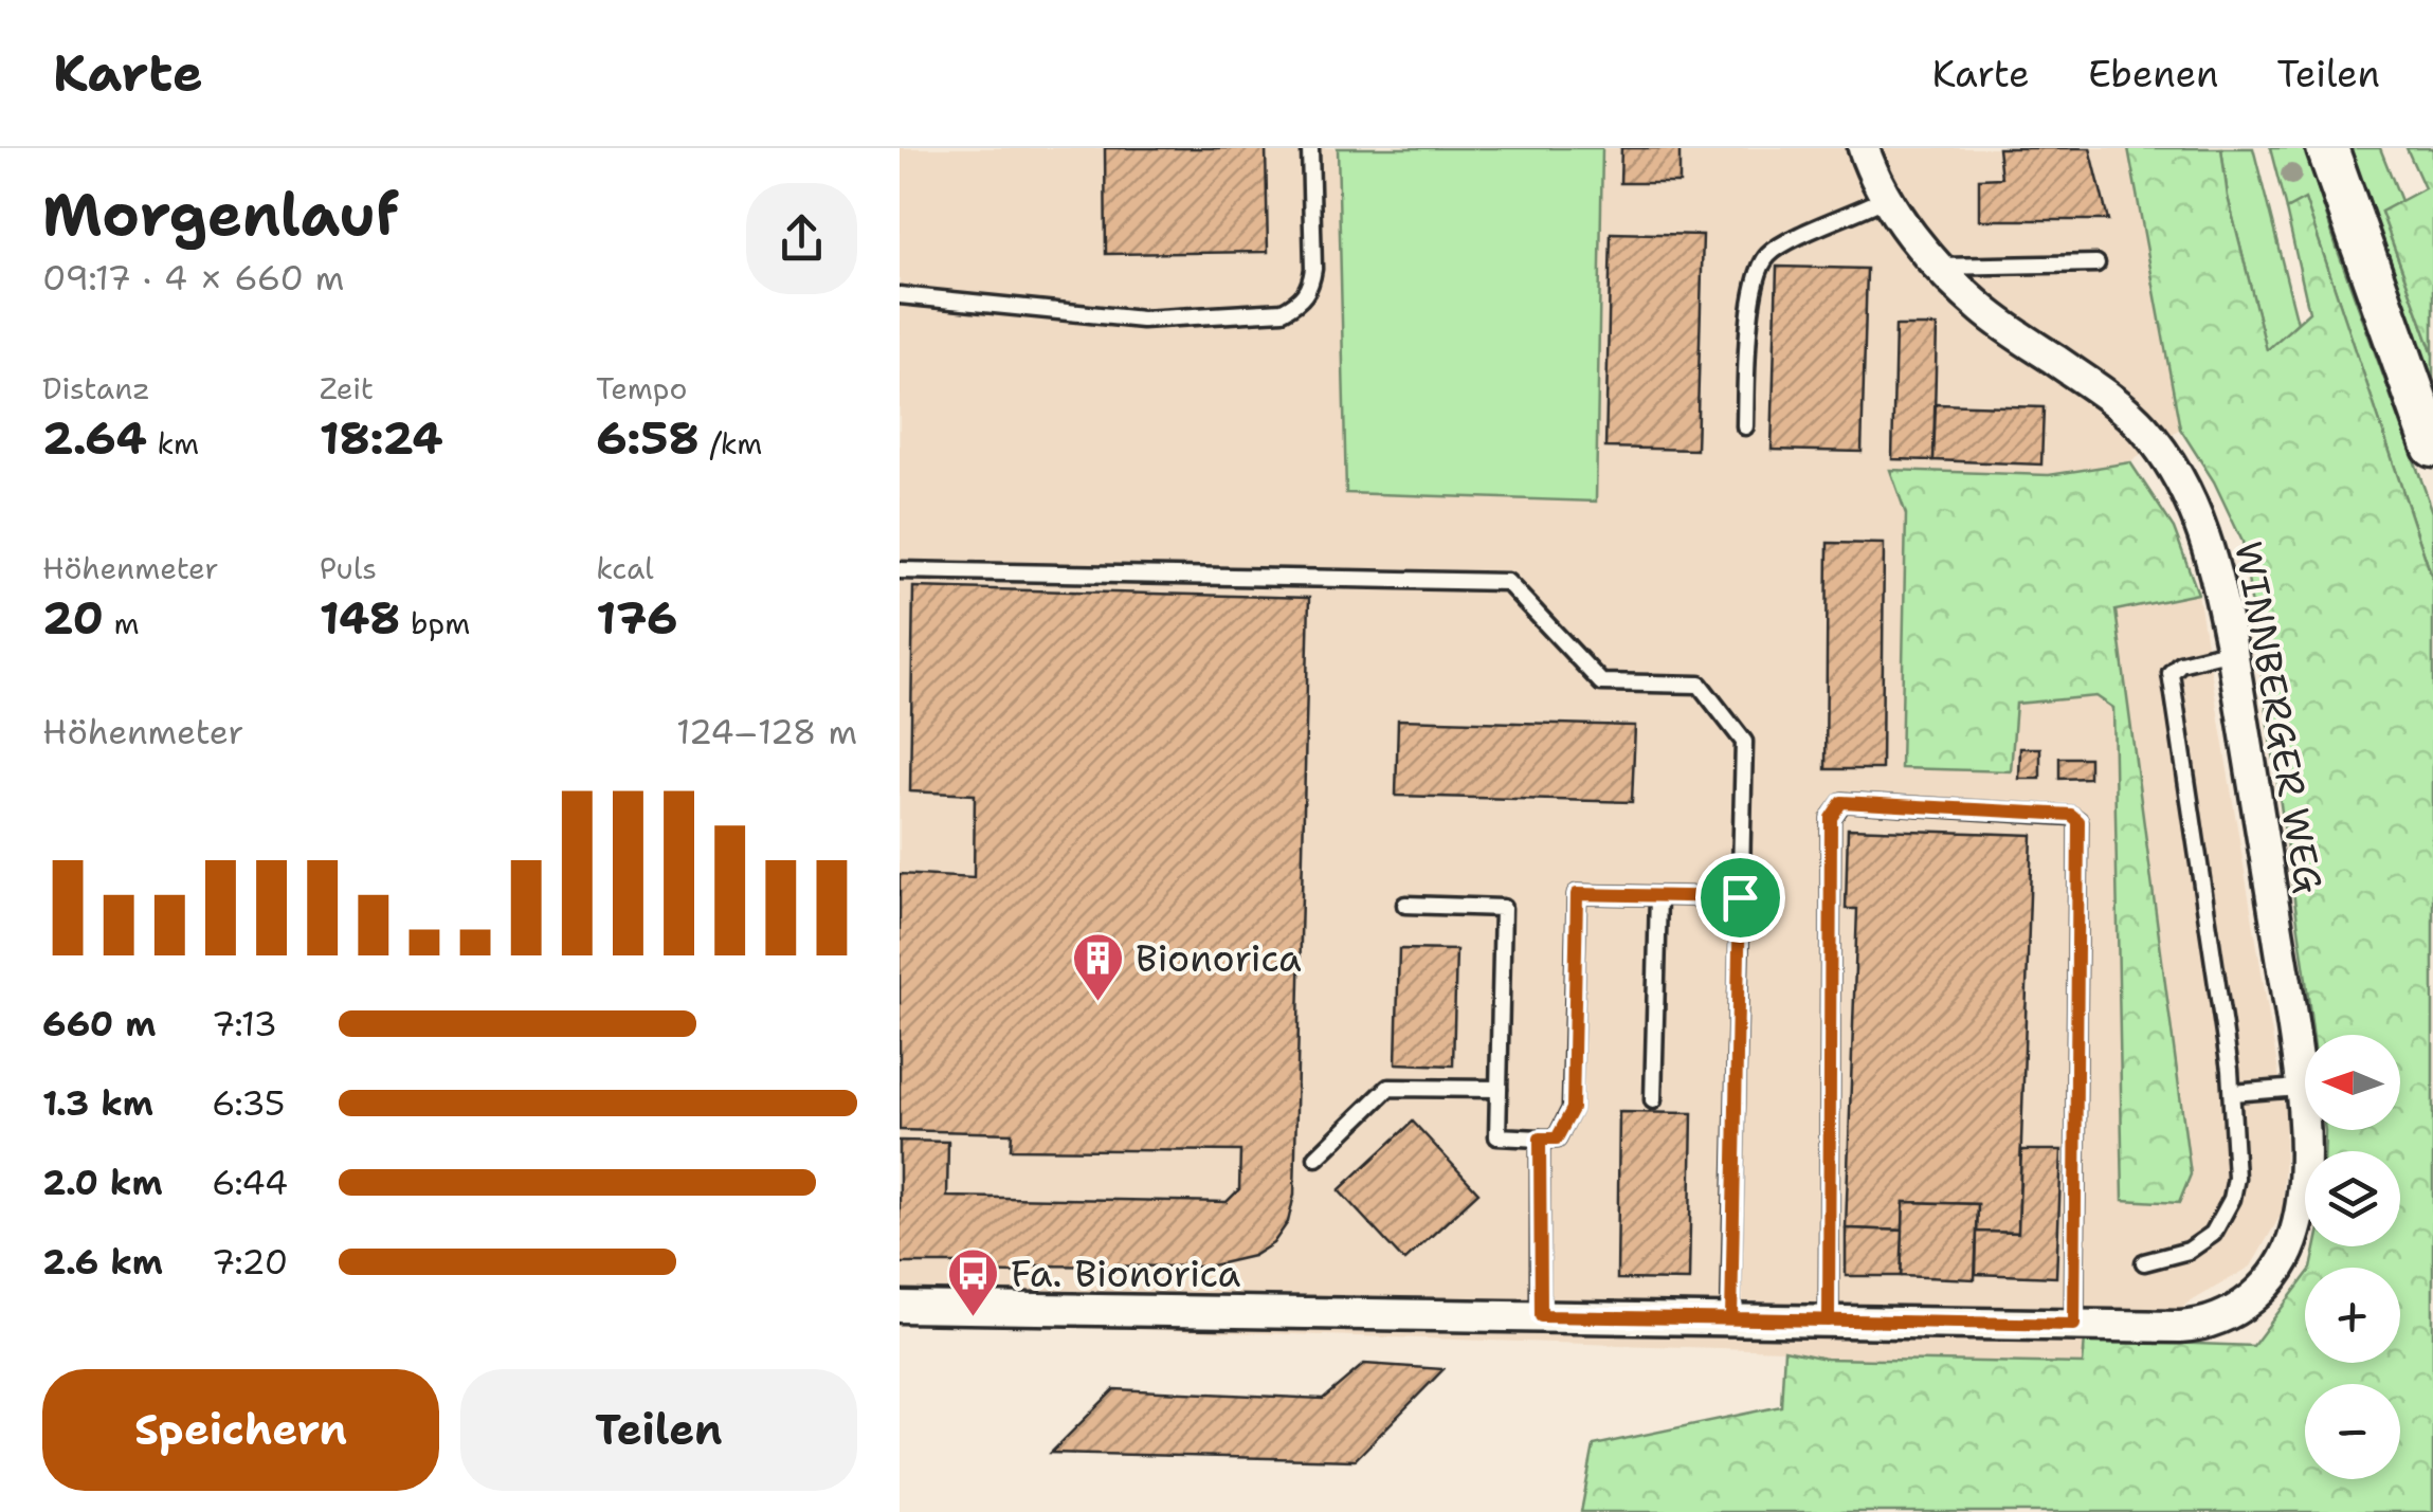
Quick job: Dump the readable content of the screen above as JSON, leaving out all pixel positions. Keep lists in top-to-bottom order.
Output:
{
  "streets": {
    "street": ["WINNBERGER WEG"]
  },
  "places": {
    "building": ["Bionorica"],
    "bus stop": ["Fa. Bionorica"]
  },
  "north": "left",
  "page": {
    "header": "Karte",
    "nav": ["Karte", "Ebenen", "Teilen"],
    "heading": ["Morgenlauf", "09:17 · 4 × 660 m"],
    "stats": [
      ["Distanz", "2.64 km"],
      ["Zeit", "18:24"],
      ["Tempo", "6:58 /km"],
      ["Höhenmeter", "20 m"],
      ["Puls", "148 bpm"],
      ["kcal", "176"]
    ],
    "chart": ["Höhenmeter", "124–128 m"],
    "list": [
      {
        "name": "660 m",
        "note": "7:13"
      },
      {
        "name": "1.3 km",
        "note": "6:35"
      },
      {
        "name": "2.0 km",
        "note": "6:44"
      },
      {
        "name": "2.6 km",
        "note": "7:20"
      }
    ],
    "map_buttons": ["+", "−"],
    "buttons": ["Speichern", "Teilen"]
  }
}
